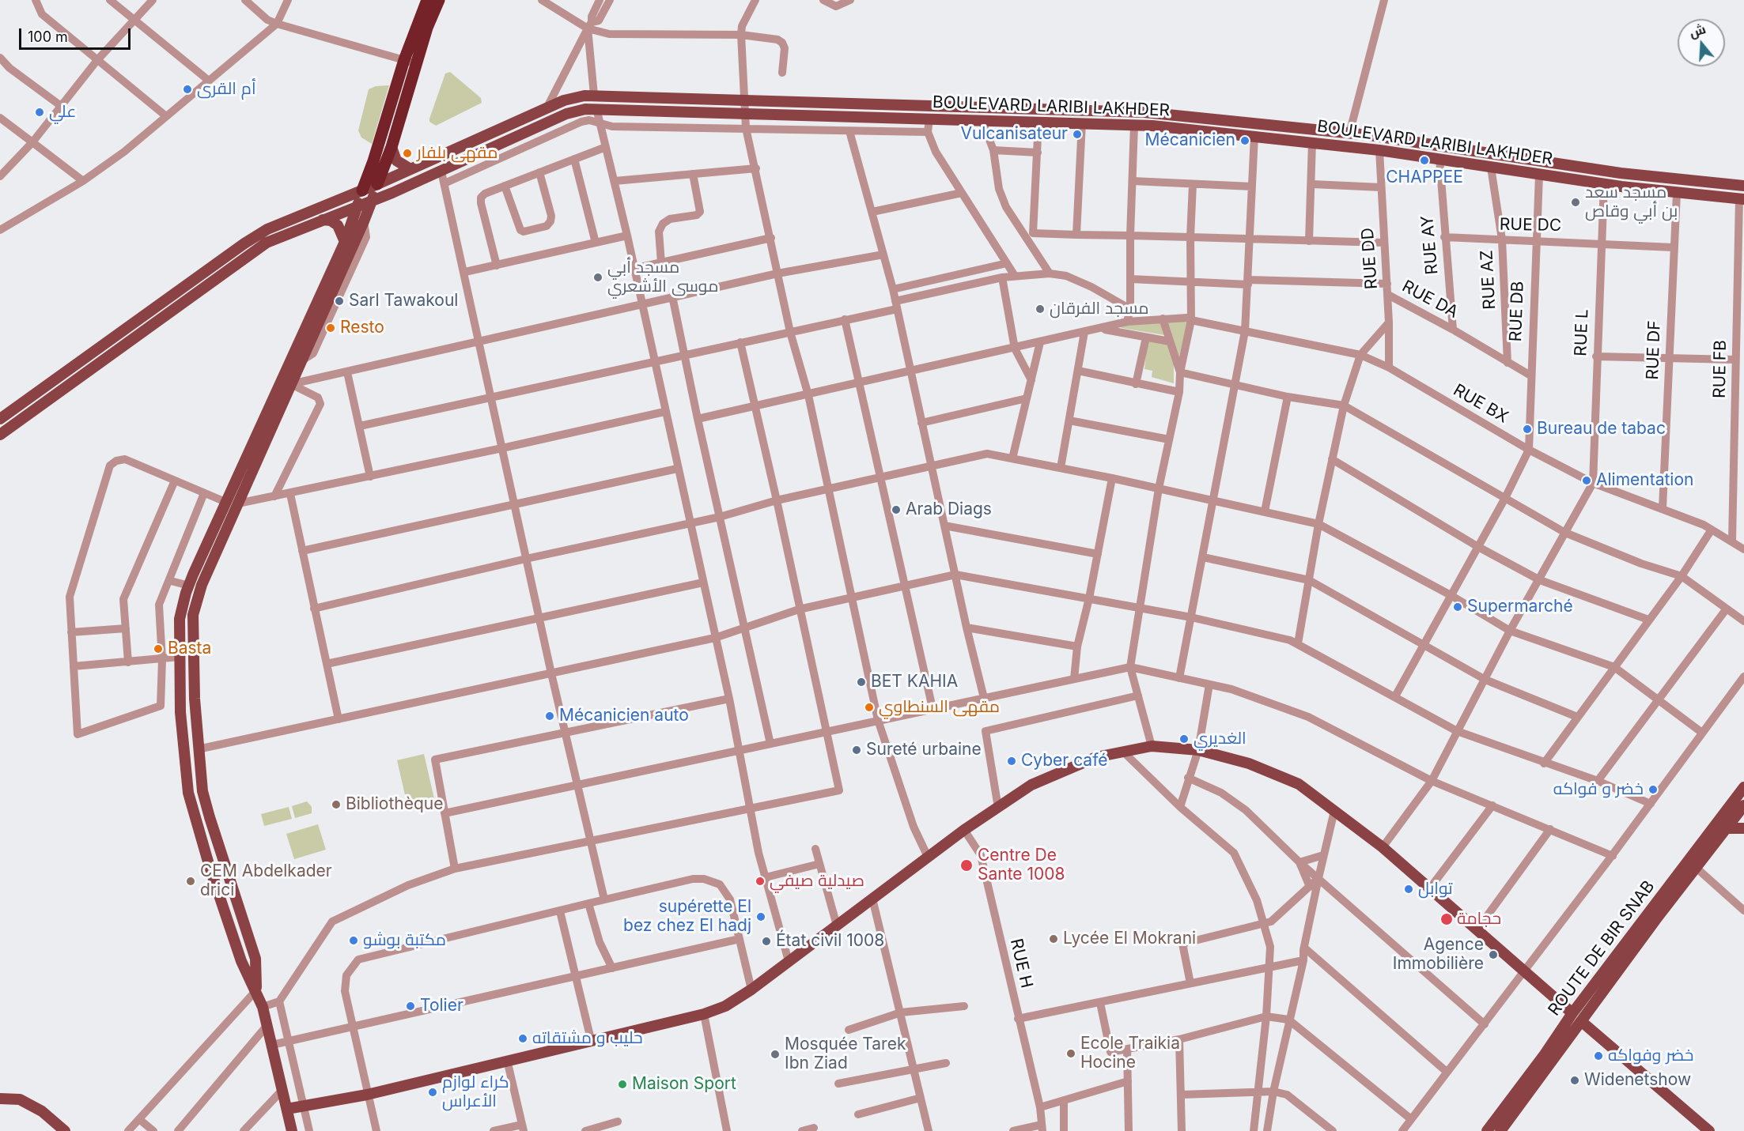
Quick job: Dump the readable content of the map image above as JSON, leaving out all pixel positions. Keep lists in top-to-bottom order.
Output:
{
  "streets": {
    "main road": ["BOULEVARD LARIBI LAKHDER", "ROUTE DE BIR SNAB"],
    "street": [
      "RUE DC",
      "RUE AY",
      "RUE DD",
      "RUE AZ",
      "RUE DA",
      "RUE DB",
      "RUE L",
      "RUE DF",
      "RUE FB",
      "RUE BX",
      "RUE H"
    ]
  },
  "crossings": [
    ["BOULEVARD LARIBI LAKHDER", "RUE AY"],
    ["BOULEVARD LARIBI LAKHDER", "RUE DD"],
    ["BOULEVARD LARIBI LAKHDER", "RUE AZ"],
    ["BOULEVARD LARIBI LAKHDER", "RUE DB"],
    ["BOULEVARD LARIBI LAKHDER", "RUE L"],
    ["BOULEVARD LARIBI LAKHDER", "RUE DF"],
    ["BOULEVARD LARIBI LAKHDER", "RUE FB"],
    ["RUE DC", "RUE AY"],
    ["RUE DC", "RUE AZ"],
    ["RUE DC", "RUE DB"],
    ["RUE DC", "RUE L"],
    ["RUE DC", "RUE DF"],
    ["RUE AY", "RUE DA"],
    ["RUE DD", "RUE DA"],
    ["RUE DD", "RUE BX"],
    ["RUE AZ", "RUE DA"],
    ["RUE DA", "RUE DB"],
    ["RUE DB", "RUE BX"],
    ["RUE L", "RUE BX"],
    ["RUE DF", "RUE BX"],
    ["RUE FB", "RUE BX"]
  ],
  "places": [
    "أم القرى",
    "علي",
    "Vulcanisateur",
    "Mécanicien",
    "مقهى بلفار",
    "CHAPPEE",
    "مسجد سعد بن أبي وقاص",
    "مسجد أبي موسى الأشعري",
    "Sarl Tawakoul",
    "مسجد الفرقان",
    "Resto",
    "Bureau de tabac",
    "Alimentation",
    "Arab Diags",
    "Supermarché",
    "Basta",
    "BET KAHIA",
    "مقهى السنطاوي",
    "Mécanicien auto",
    "الغديري",
    "Sureté urbaine",
    "Cyber café",
    "خضر و فواكه",
    "Bibliothèque",
    "Centre De Sante 1008",
    "CEM Abdelkader drici",
    "صيدلية صيفي",
    "توابل",
    "supérette El bez chez El hadj",
    "حجامة",
    "Lycée El Mokrani",
    "مكتبة بوشو",
    "État civil 1008",
    "Agence Immobilière",
    "Tolier",
    "حليب و مشتقاته",
    "Ecole Traikia Hocine",
    "Mosquée Tarek Ibn Ziad",
    "خضر وفواكه",
    "Widenetshow",
    "Maison Sport",
    "كراء لوازم الأعراس"
  ],
  "scale_bar": "100 m",
  "north": "top"
}
